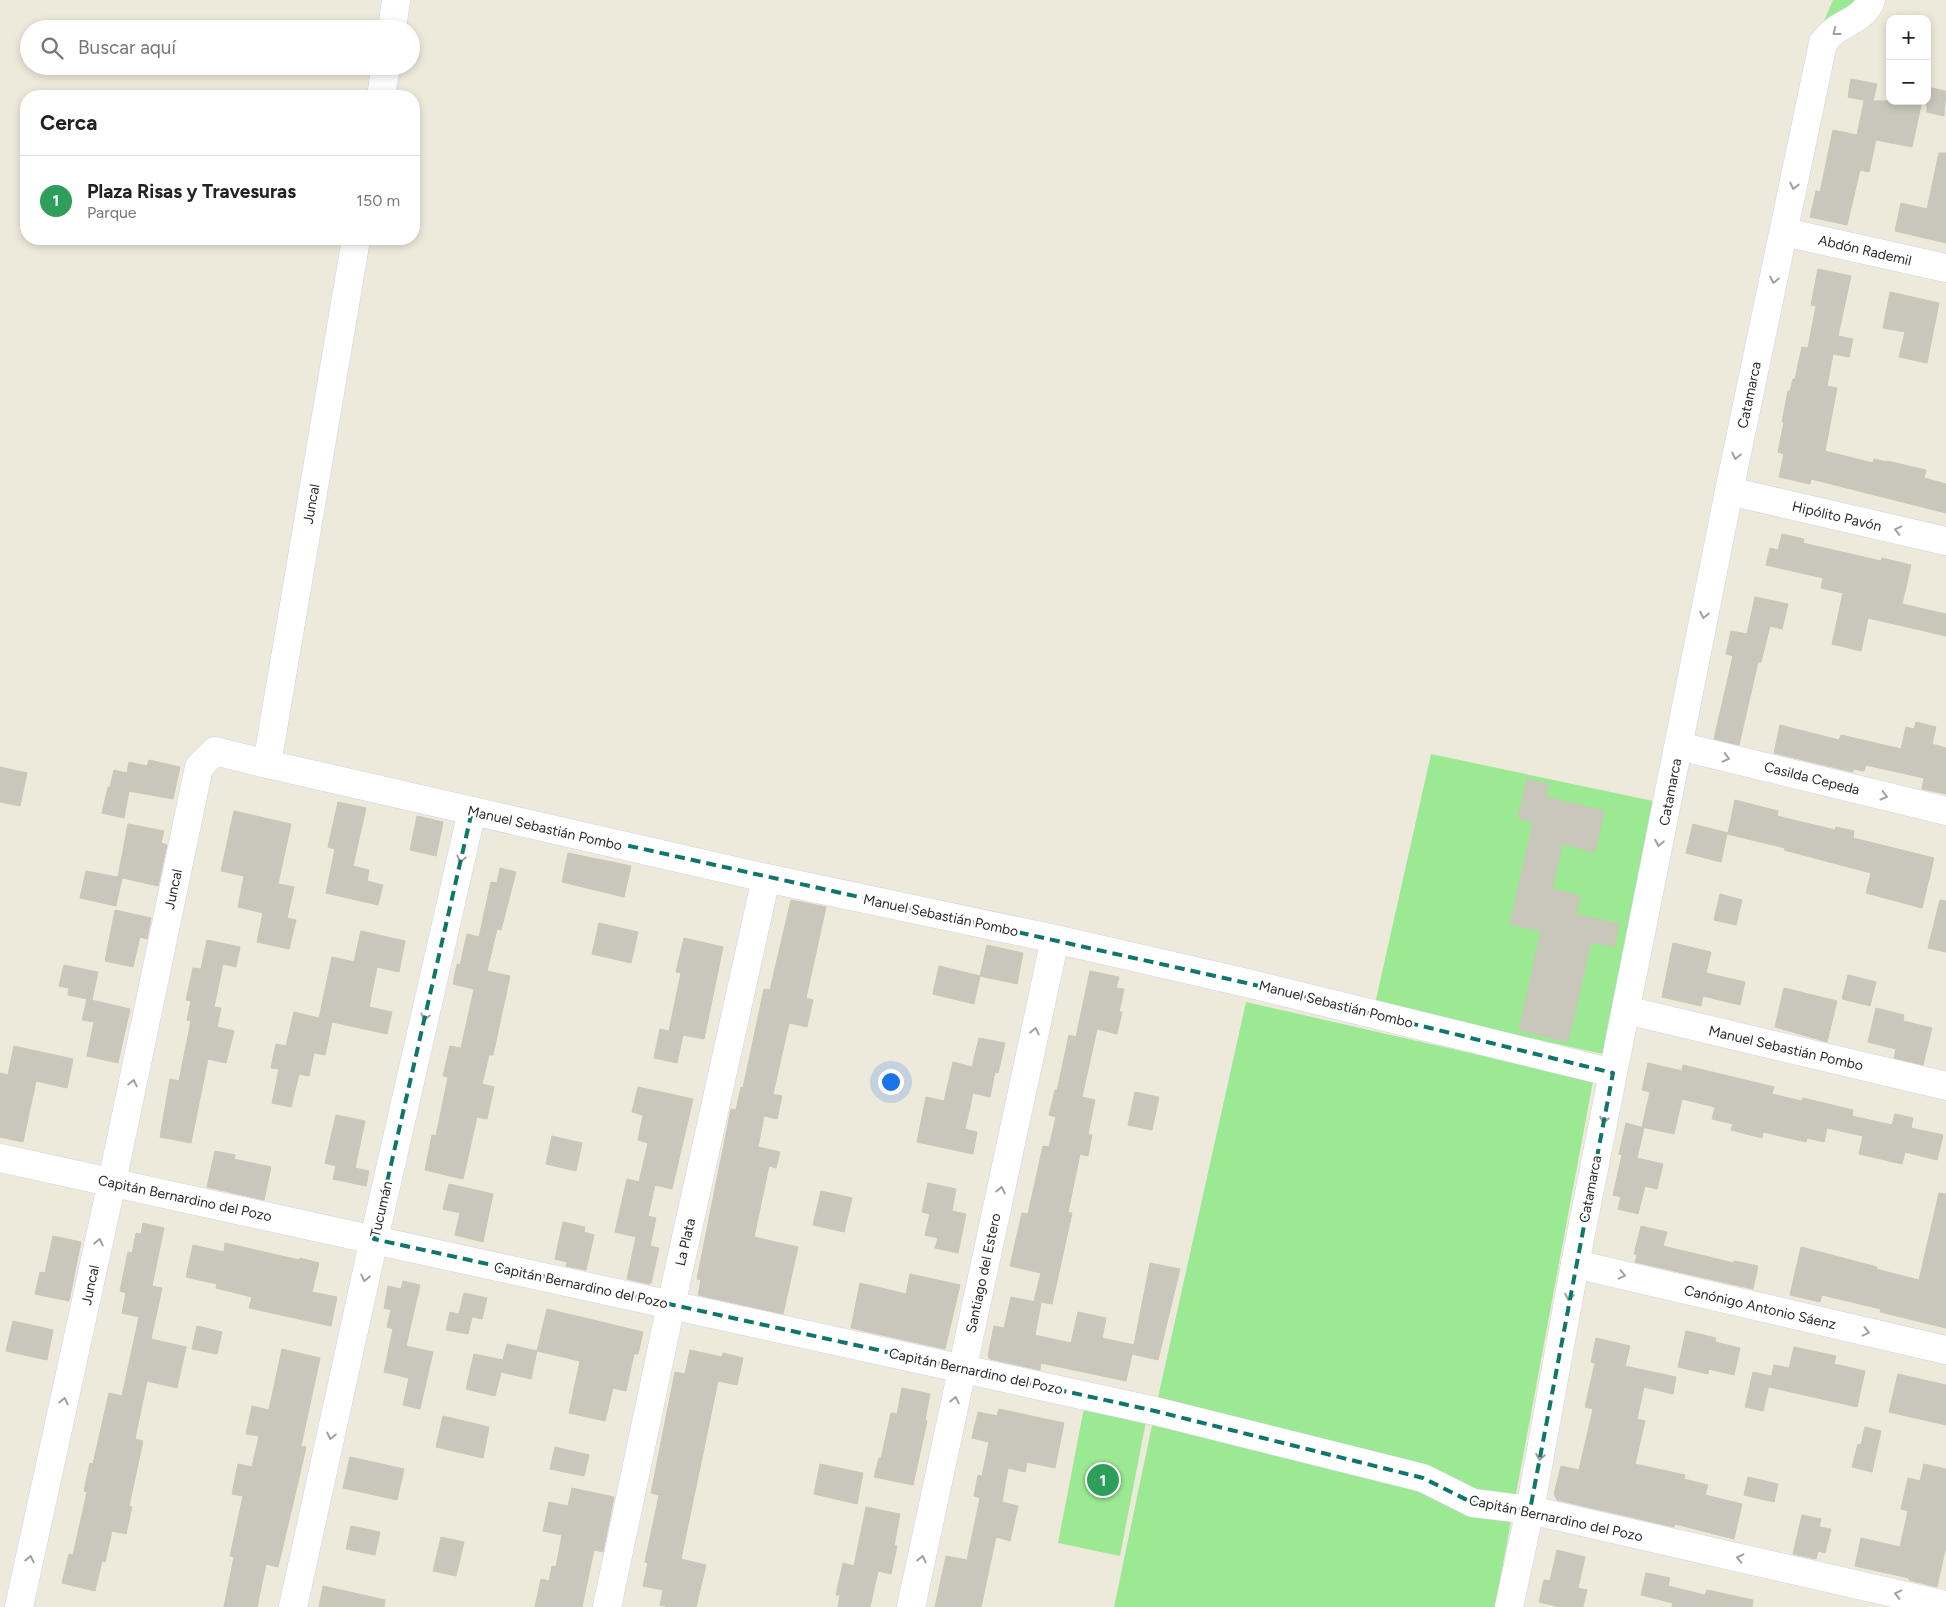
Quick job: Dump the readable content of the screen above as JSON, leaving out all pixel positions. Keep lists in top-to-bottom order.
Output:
{
  "streets": {
    "street": [
      "Abdón Rademil",
      "Catamarca",
      "Juncal",
      "Hipólito Pavón",
      "Casilda Cepeda",
      "Manuel Sebastián Pombo",
      "Capitán Bernardino del Pozo",
      "Tucumán",
      "La Plata",
      "Santiago del Estero",
      "Canónigo Antonio Sáenz"
    ]
  },
  "crossings": [
    ["Abdón Rademil", "Catamarca"],
    ["Catamarca", "Hipólito Pavón"],
    ["Catamarca", "Casilda Cepeda"],
    ["Catamarca", "Manuel Sebastián Pombo"],
    ["Catamarca", "Capitán Bernardino del Pozo"],
    ["Catamarca", "Canónigo Antonio Sáenz"],
    ["Juncal", "Manuel Sebastián Pombo"],
    ["Juncal", "Capitán Bernardino del Pozo"],
    ["Manuel Sebastián Pombo", "Tucumán"],
    ["Manuel Sebastián Pombo", "La Plata"],
    ["Manuel Sebastián Pombo", "Santiago del Estero"],
    ["Capitán Bernardino del Pozo", "Tucumán"],
    ["Capitán Bernardino del Pozo", "La Plata"],
    ["Capitán Bernardino del Pozo", "Santiago del Estero"]
  ],
  "one_way": [
    "Catamarca",
    "Juncal",
    "Hipólito Pavón",
    "Casilda Cepeda",
    "Tucumán",
    "Santiago del Estero",
    "Canónigo Antonio Sáenz"
  ],
  "page": {
    "map_buttons": ["+", "−"],
    "search": "Buscar aquí",
    "heading": "Cerca",
    "list": [
      {
        "mark": "1",
        "name": "Plaza Risas y Travesuras",
        "note": "Parque",
        "value": "150 m"
      }
    ],
    "pins": "1"
  }
}
